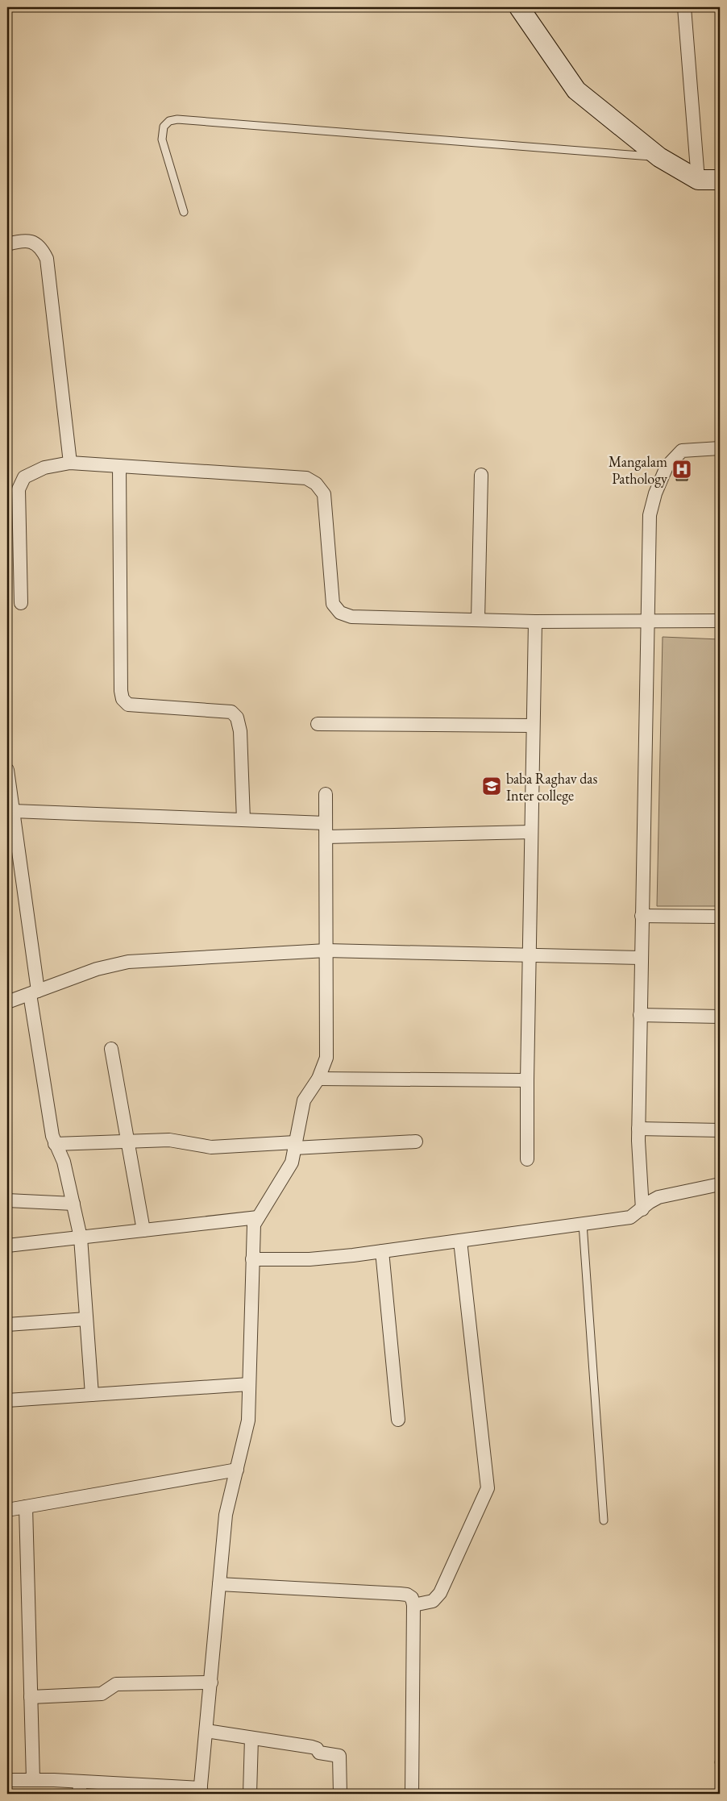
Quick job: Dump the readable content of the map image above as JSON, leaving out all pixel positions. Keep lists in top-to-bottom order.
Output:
{
  "places": {
    "hospital": ["Mangalam Pathology"],
    "school or university": ["baba Raghav das Inter college"]
  }
}
